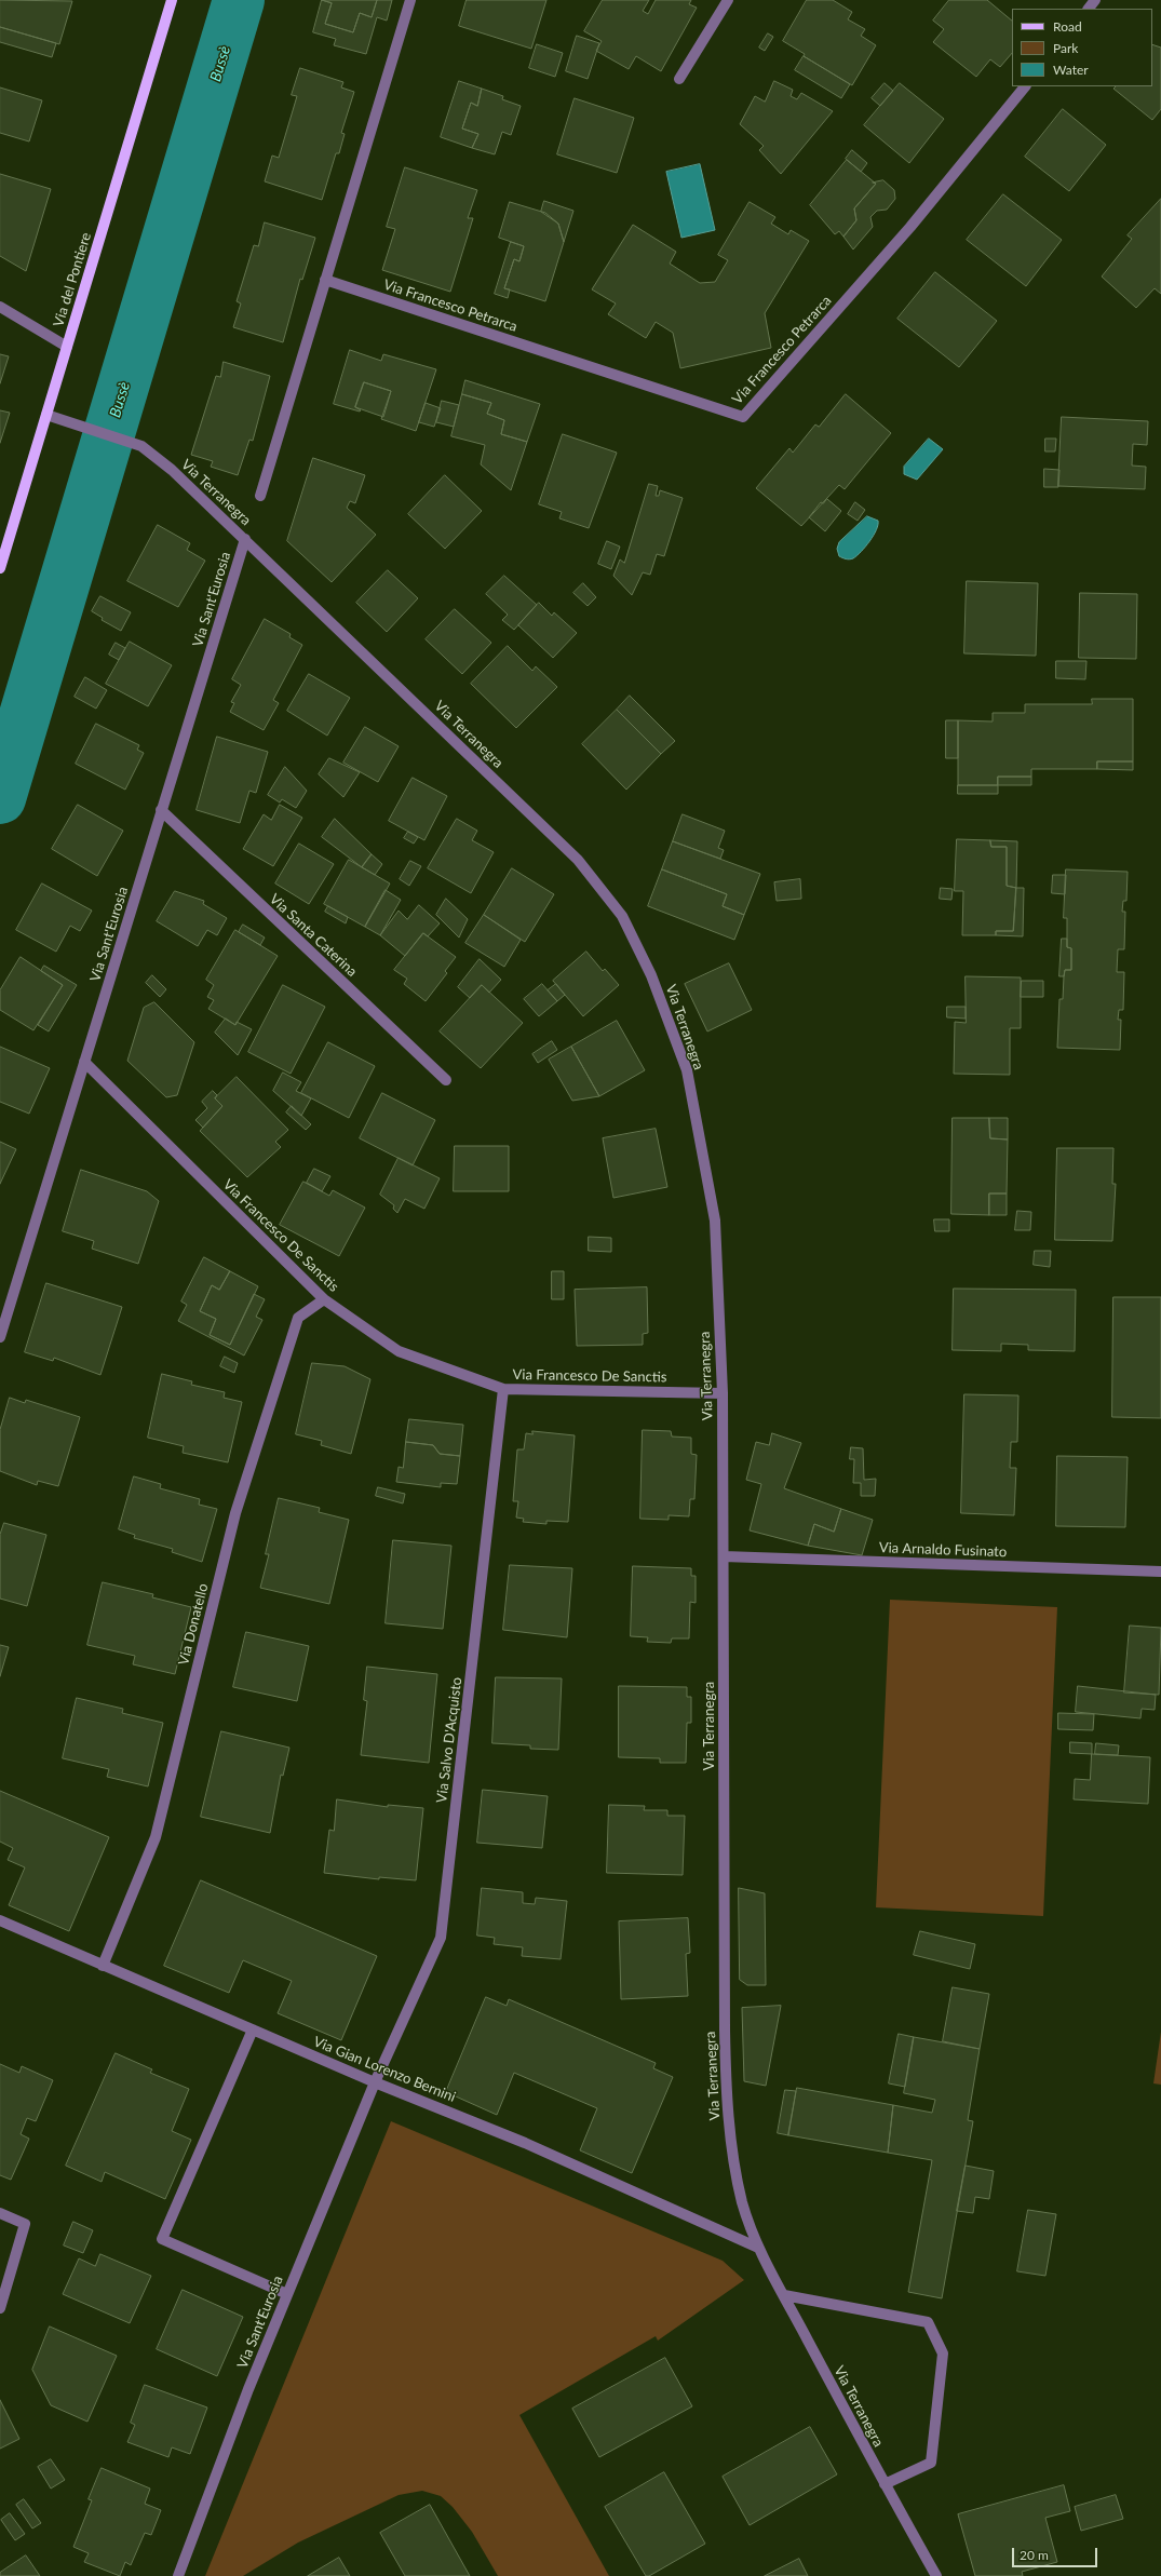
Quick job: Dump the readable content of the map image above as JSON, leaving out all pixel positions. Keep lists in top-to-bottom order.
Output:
{
  "streets": {
    "main road": ["Via del Pontiere"],
    "street": [
      "Via Francesco Petrarca",
      "Via Terranegra",
      "Via Sant'Eurosia",
      "Via Santa Caterina",
      "Via Francesco De Sanctis",
      "Via Arnaldo Fusinato",
      "Via Donatello",
      "Via Salvo D'Acquisto",
      "Via Gian Lorenzo Bernini"
    ]
  },
  "crossings": [
    ["Via del Pontiere", "Via Terranegra"],
    ["Via Terranegra", "Via Sant'Eurosia"],
    ["Via Terranegra", "Via Francesco De Sanctis"],
    ["Via Terranegra", "Via Arnaldo Fusinato"],
    ["Via Terranegra", "Via Gian Lorenzo Bernini"],
    ["Via Sant'Eurosia", "Via Santa Caterina"],
    ["Via Sant'Eurosia", "Via Francesco De Sanctis"],
    ["Via Sant'Eurosia", "Via Salvo D'Acquisto"],
    ["Via Sant'Eurosia", "Via Gian Lorenzo Bernini"],
    ["Via Francesco De Sanctis", "Via Donatello"],
    ["Via Francesco De Sanctis", "Via Salvo D'Acquisto"],
    ["Via Donatello", "Via Gian Lorenzo Bernini"],
    ["Via Salvo D'Acquisto", "Via Gian Lorenzo Bernini"]
  ],
  "water": ["Bussè"],
  "legend": ["Road", "Park", "Water"],
  "scale_bar": "20 m"
}
